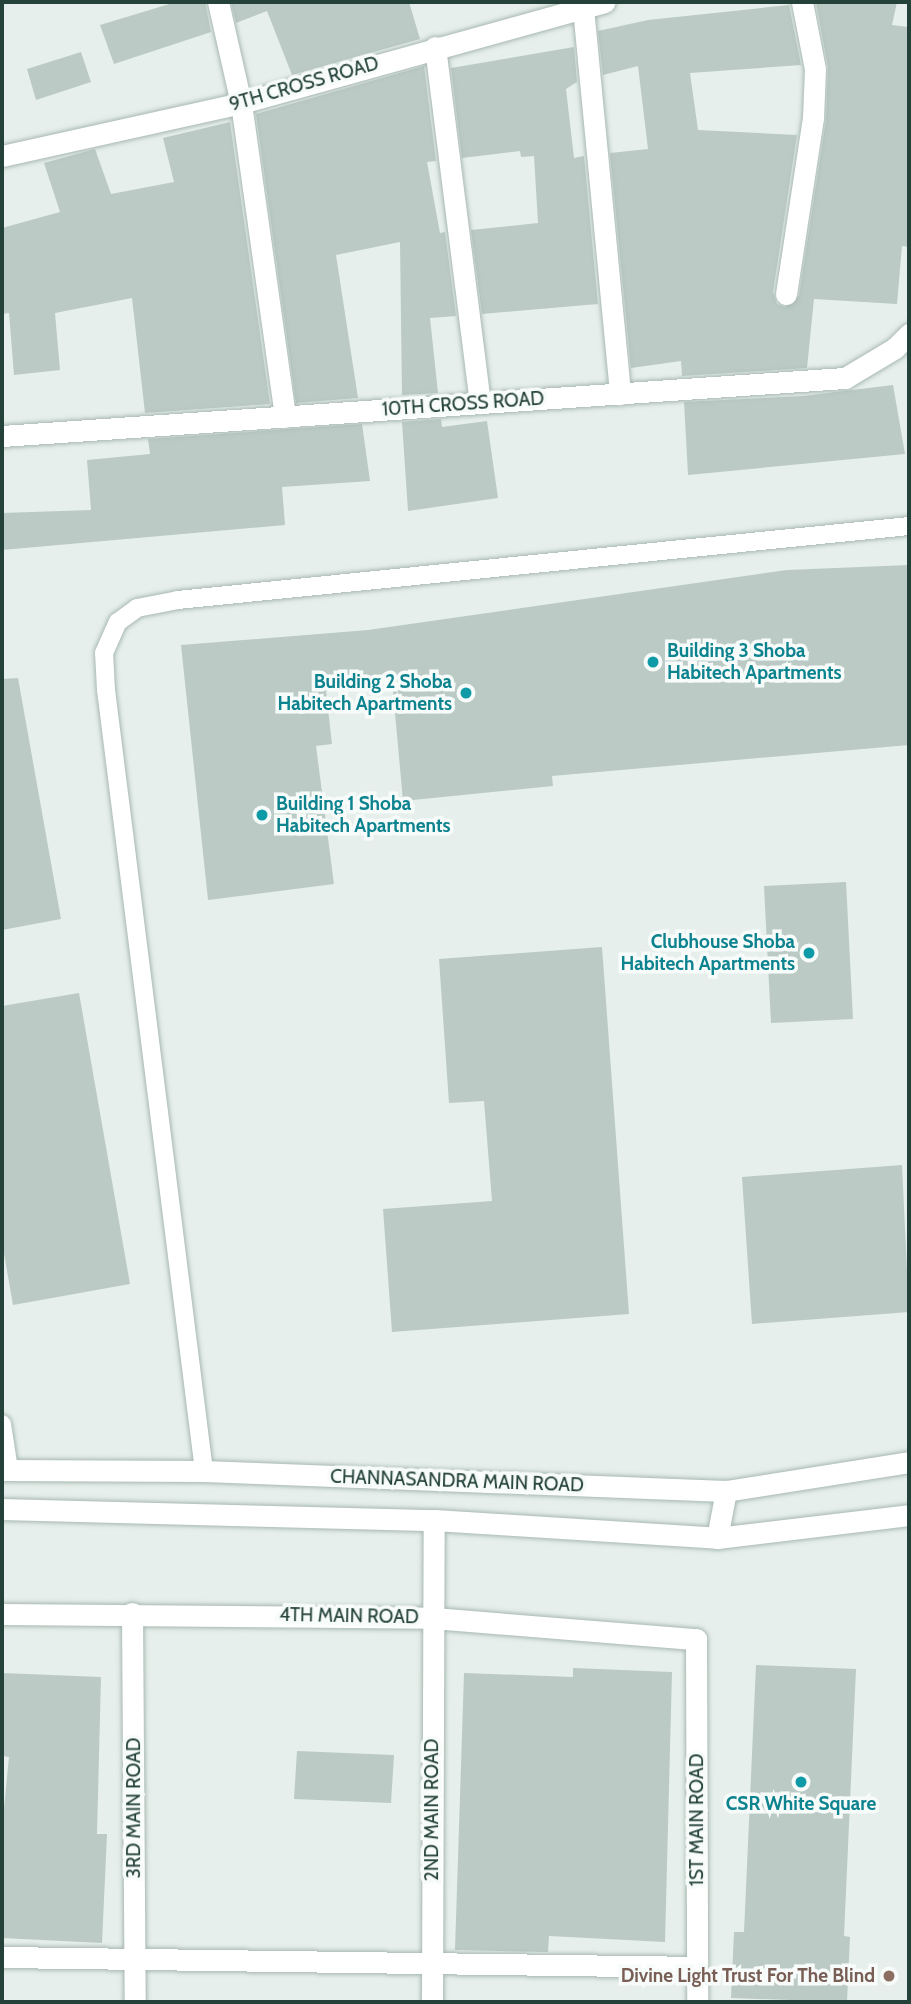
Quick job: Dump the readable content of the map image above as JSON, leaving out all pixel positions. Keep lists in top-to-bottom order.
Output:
{
  "streets": {
    "street": [
      "9TH CROSS ROAD",
      "10TH CROSS ROAD",
      "CHANNASANDRA MAIN ROAD",
      "4TH MAIN ROAD",
      "3RD MAIN ROAD",
      "2ND MAIN ROAD",
      "1ST MAIN ROAD"
    ]
  },
  "crossings": [
    ["CHANNASANDRA MAIN ROAD", "2ND MAIN ROAD"],
    ["4TH MAIN ROAD", "3RD MAIN ROAD"],
    ["4TH MAIN ROAD", "2ND MAIN ROAD"],
    ["4TH MAIN ROAD", "1ST MAIN ROAD"]
  ],
  "places": [
    "Building 3 Shoba Habitech Apartments",
    "Building 2 Shoba Habitech Apartments",
    "Building 1 Shoba Habitech Apartments",
    "Clubhouse Shoba Habitech Apartments",
    "CSR White Square",
    "Divine Light Trust For The Blind"
  ]
}
